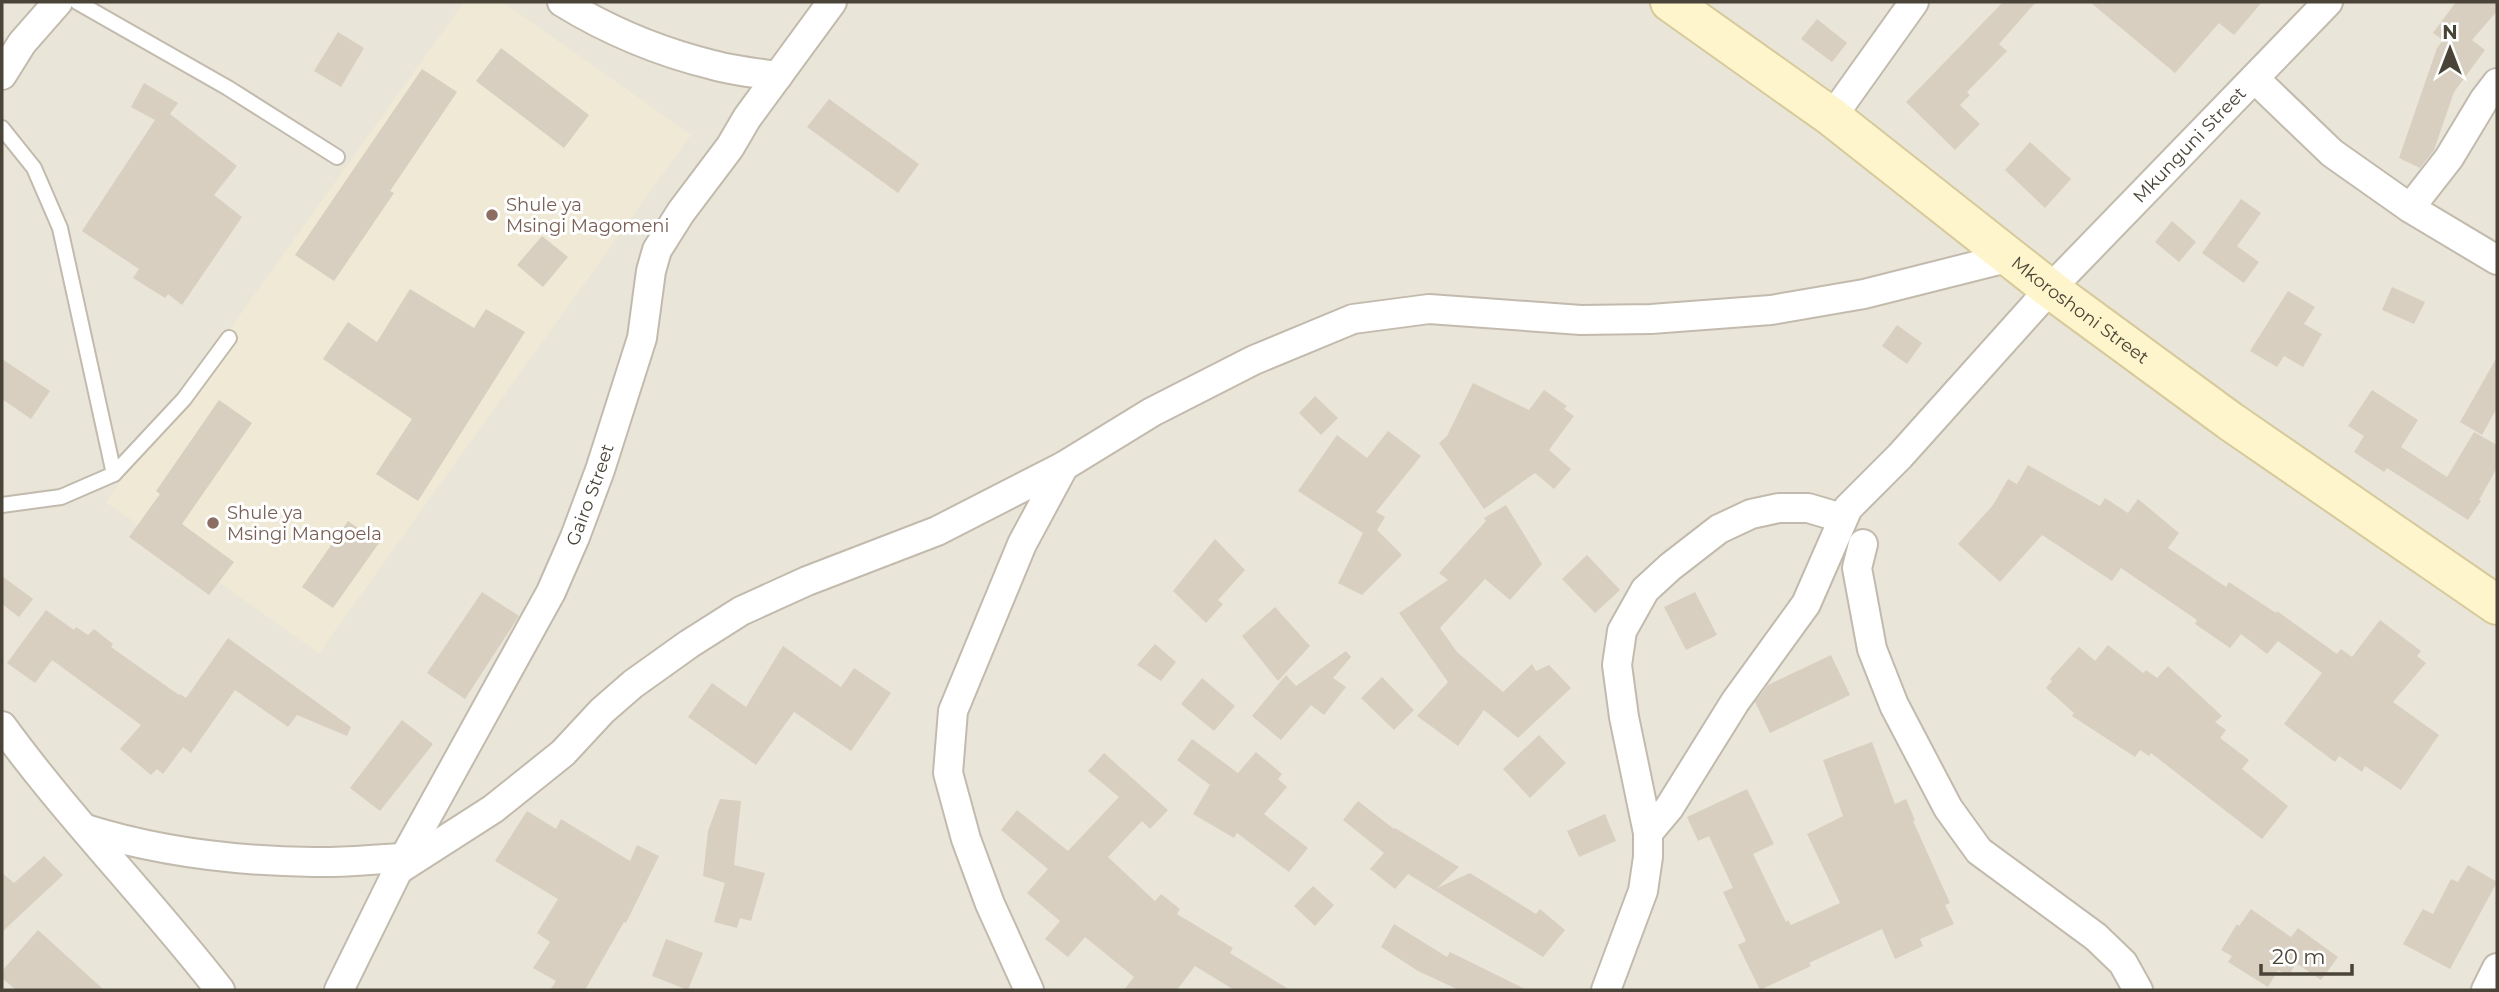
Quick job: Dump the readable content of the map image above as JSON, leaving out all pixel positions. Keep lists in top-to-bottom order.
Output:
{
  "streets": {
    "street": ["Mkunguni Street", "Mkoroshoni Street", "Gairo Street"]
  },
  "crossings": [
    ["Mkunguni Street", "Mkoroshoni Street"]
  ],
  "places": ["Shule ya Msingi Magomeni", "Shule ya Msingi Mangoela"],
  "scale_bar": "20 m",
  "north": "top"
}
